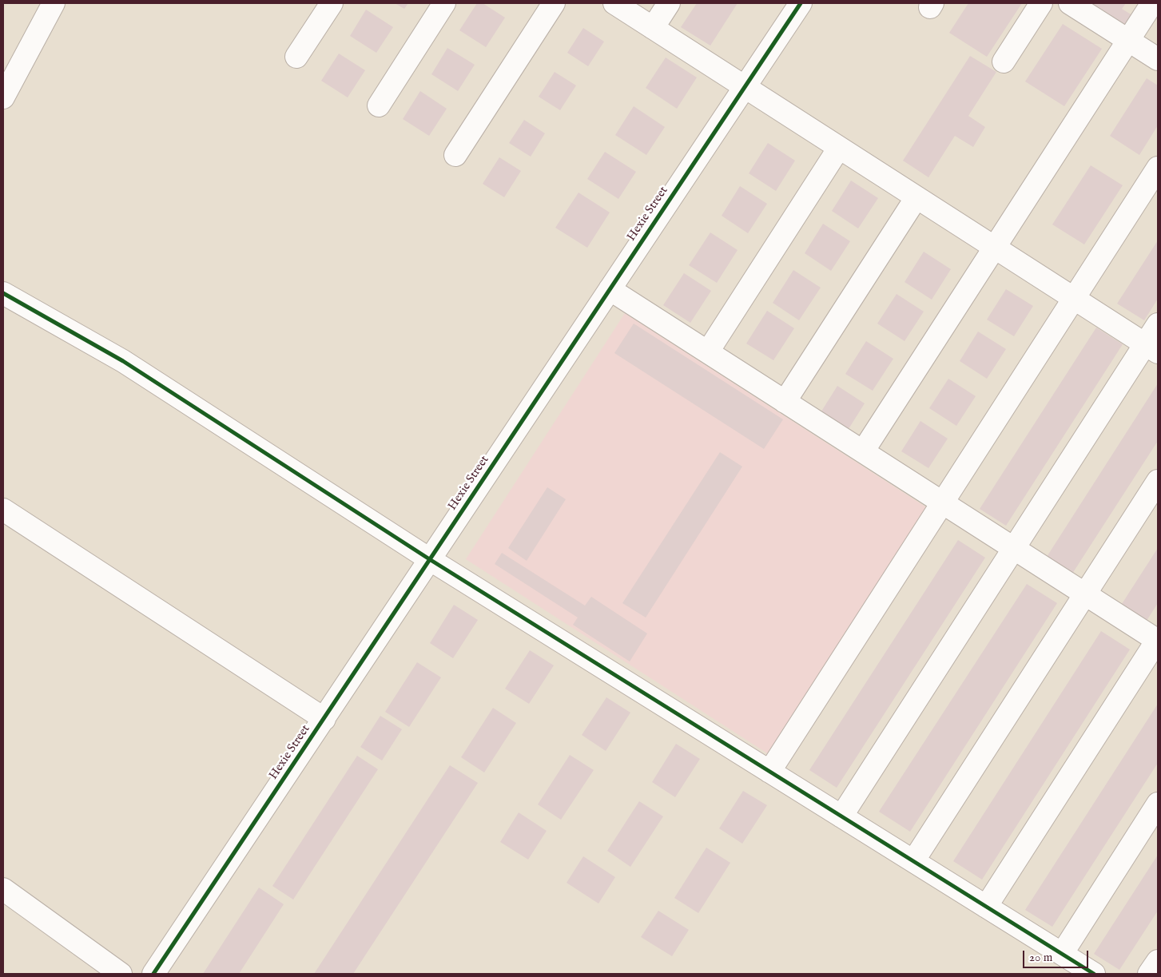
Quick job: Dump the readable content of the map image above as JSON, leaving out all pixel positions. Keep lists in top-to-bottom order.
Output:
{
  "streets": {
    "street": ["Hexie Street"]
  },
  "scale_bar": "20 m"
}
